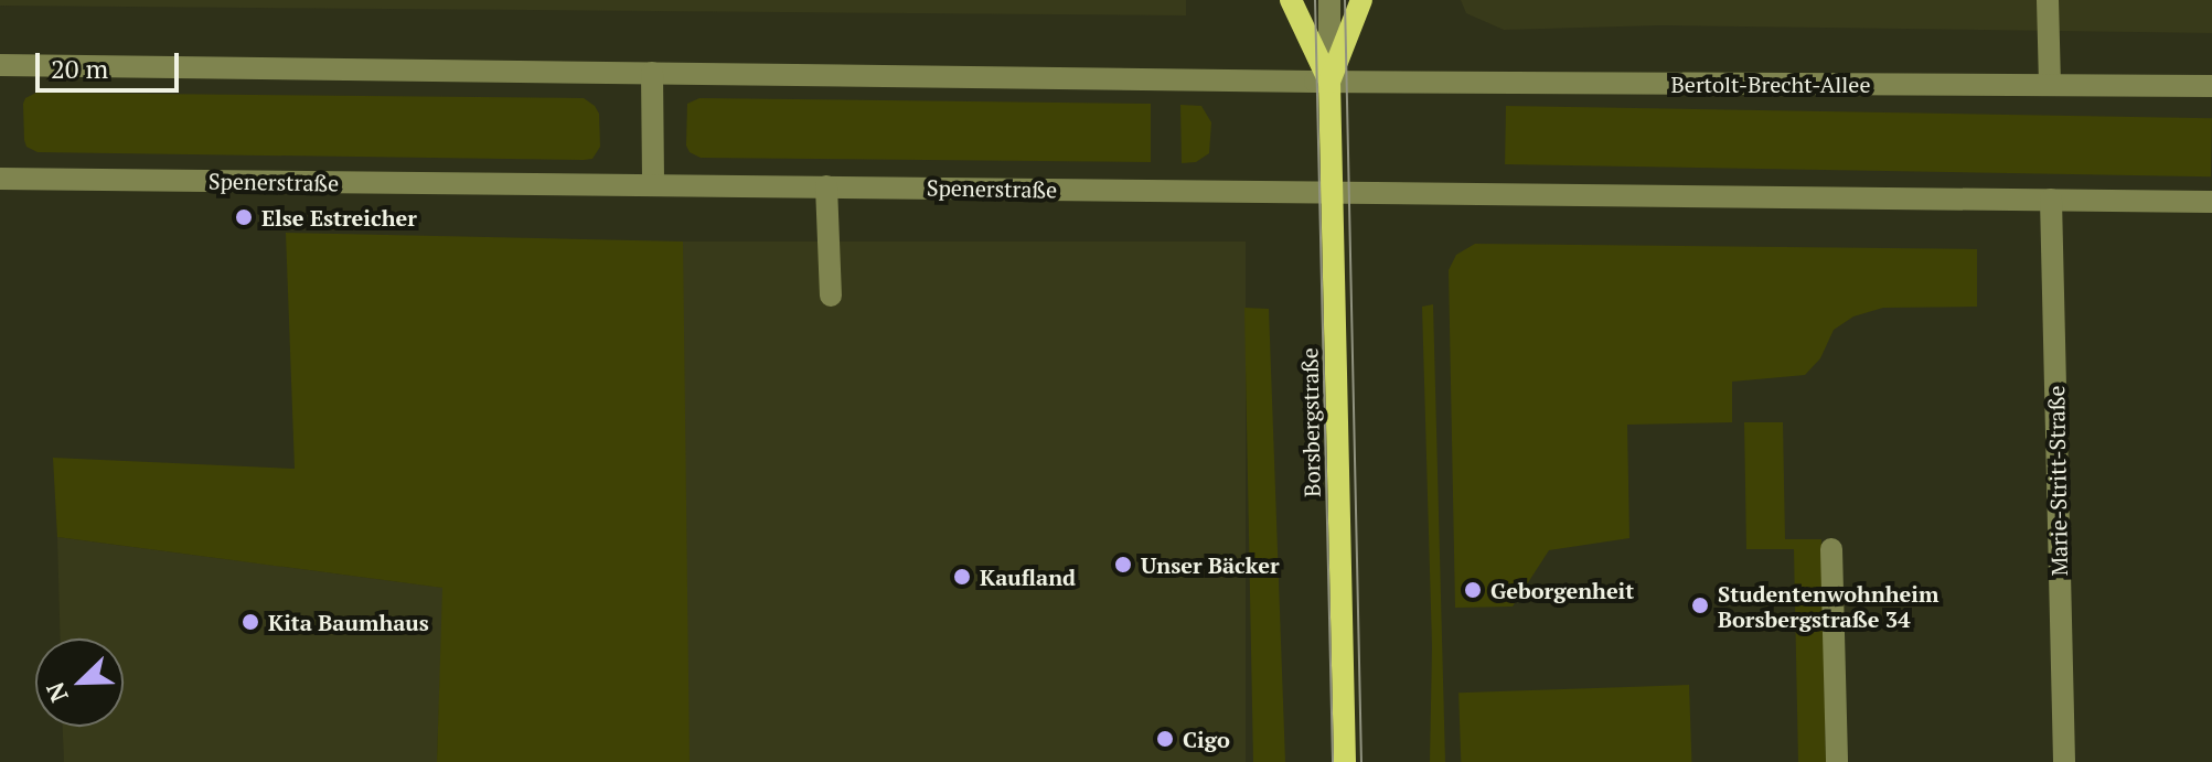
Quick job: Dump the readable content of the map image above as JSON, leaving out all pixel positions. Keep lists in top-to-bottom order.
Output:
{
  "streets": {
    "main road": ["Borsbergstraße"],
    "street": ["Bertolt-Brecht-Allee", "Spenerstraße", "Marie-Stritt-Straße"]
  },
  "crossings": [
    ["Bertolt-Brecht-Allee", "Borsbergstraße"],
    ["Spenerstraße", "Borsbergstraße"]
  ],
  "places": [
    "Else Estreicher",
    "Unser Bäcker",
    "Kaufland",
    "Geborgenheit",
    "Studentenwohnheim Borsbergstraße 34",
    "Kita Baumhaus",
    "Cigo"
  ],
  "scale_bar": "20 m",
  "north": "bottom left"
}
